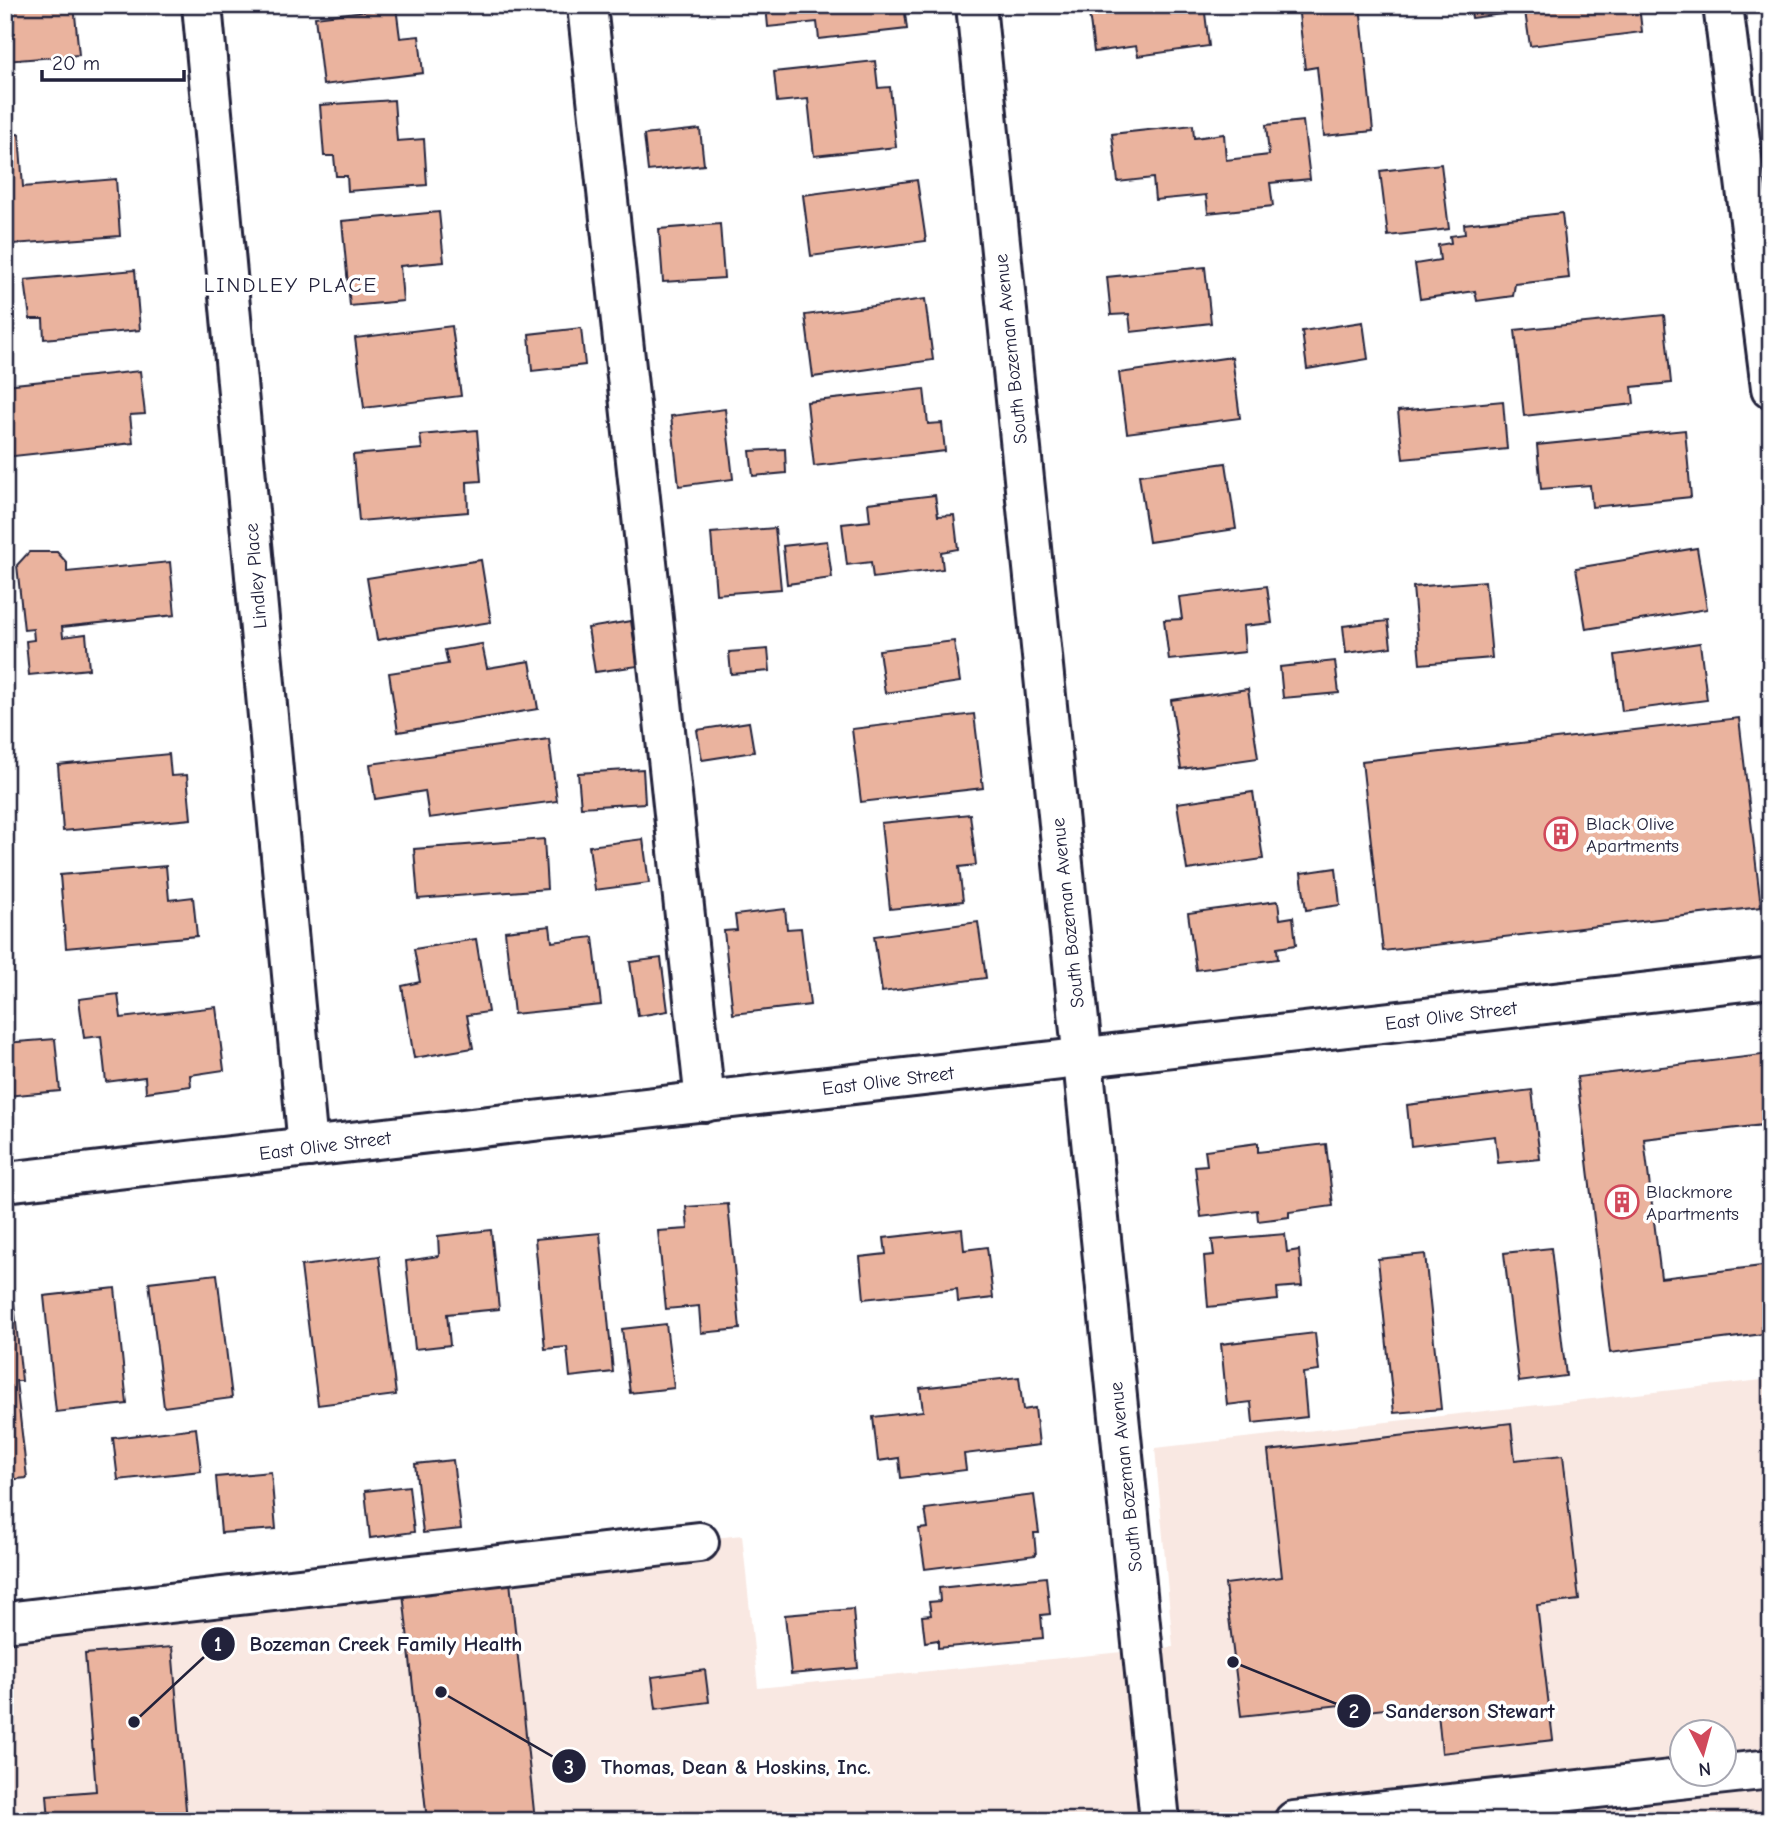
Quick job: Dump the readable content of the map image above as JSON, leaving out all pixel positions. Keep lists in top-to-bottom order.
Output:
{
  "streets": {
    "street": ["South Bozeman Avenue", "Lindley Place", "East Olive Street"]
  },
  "crossings": [
    ["South Bozeman Avenue", "East Olive Street"],
    ["Lindley Place", "East Olive Street"]
  ],
  "districts": ["LINDLEY PLACE"],
  "places": {
    "building": ["Black Olive Apartments", "Blackmore Apartments"],
    "other": ["Sanderson Stewart", "Thomas, Dean & Hoskins, Inc.", "Bozeman Creek Family Health"]
  },
  "scale_bar": "20 m",
  "north": "bottom"
}
